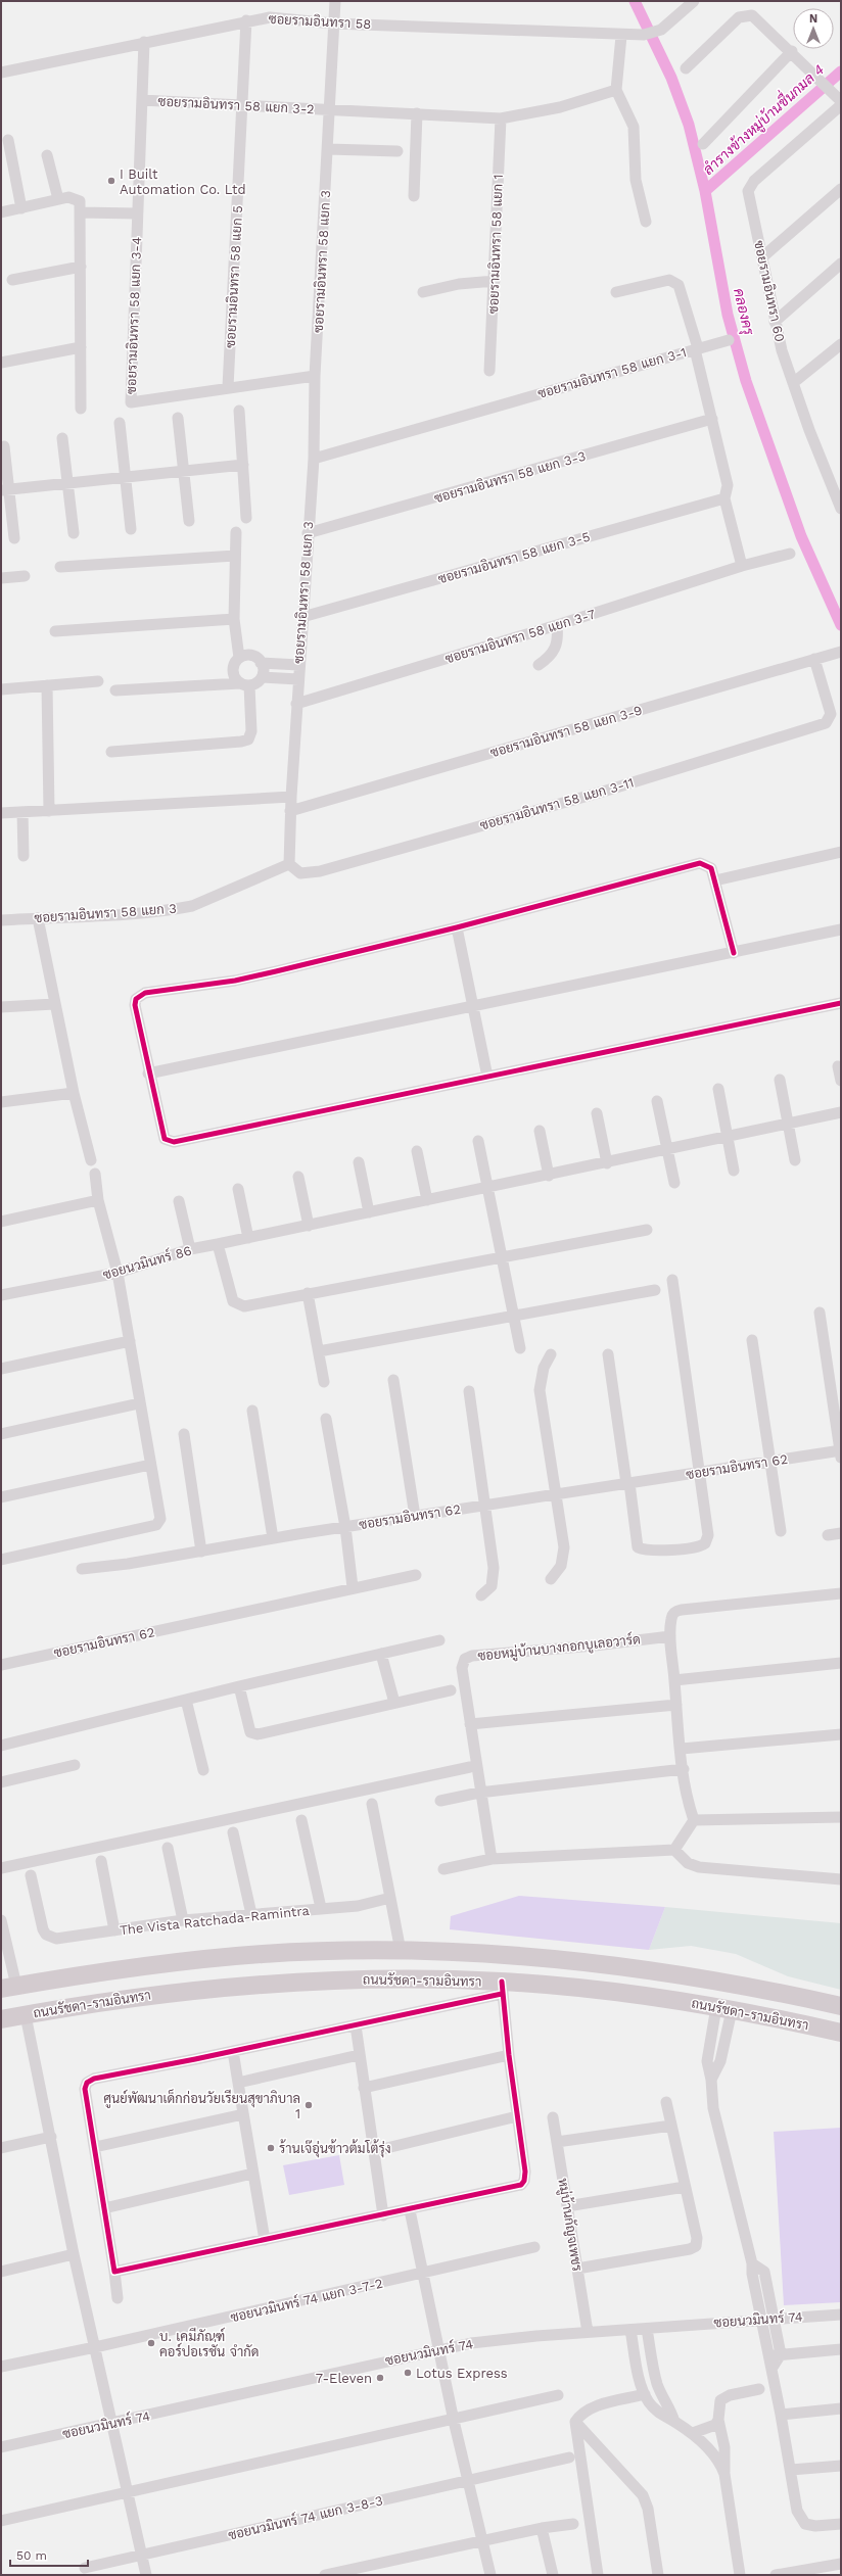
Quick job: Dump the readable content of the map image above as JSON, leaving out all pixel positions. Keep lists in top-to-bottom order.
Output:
{
  "streets": {
    "main road": ["ถนนรัชดา-รามอินทรา"],
    "street": [
      "ซอยรามอินทรา 58",
      "ซอยรามอินทรา 58 แยก 3-2",
      "ซอยรามอินทรา 58 แยก 1",
      "ซอยรามอินทรา 58 แยก 3",
      "ซอยรามอินทรา 58 แยก 5",
      "ซอยรามอินทรา 60",
      "ซอยรามอินทรา 58 แยก 3-4",
      "ซอยรามอินทรา 58 แยก 3-1",
      "ซอยรามอินทรา 58 แยก 3-3",
      "ซอยรามอินทรา 58 แยก 3-5",
      "ซอยรามอินทรา 58 แยก 3-7",
      "ซอยรามอินทรา 58 แยก 3-9",
      "ซอยรามอินทรา 58 แยก 3-11",
      "ซอยนวมินทร์ 86",
      "ซอยรามอินทรา 62",
      "ซอยหมู่บ้านบางกอกบูเลอวาร์ด",
      "The Vista Ratchada-Ramintra",
      "หมู่บ้านกัญจเพชร",
      "ซอยนวมินทร์ 74 แยก 3-7-2",
      "ซอยนวมินทร์ 74",
      "ซอยนวมินทร์ 74 แยก 3-8-3"
    ]
  },
  "crossings": [
    ["ซอยรามอินทรา 58", "ซอยรามอินทรา 58 แยก 3"],
    ["ซอยรามอินทรา 58", "ซอยรามอินทรา 58 แยก 5"],
    ["ซอยรามอินทรา 58", "ซอยรามอินทรา 58 แยก 3-4"],
    ["ซอยรามอินทรา 58 แยก 3-2", "ซอยรามอินทรา 58 แยก 1"],
    ["ซอยรามอินทรา 58 แยก 3-2", "ซอยรามอินทรา 58 แยก 3"],
    ["ซอยรามอินทรา 58 แยก 3-2", "ซอยรามอินทรา 58 แยก 5"],
    ["ซอยรามอินทรา 58 แยก 3-2", "ซอยรามอินทรา 58 แยก 3-4"],
    ["ซอยรามอินทรา 58 แยก 3", "ซอยรามอินทรา 58 แยก 3-4"],
    ["ซอยรามอินทรา 58 แยก 3", "ซอยรามอินทรา 58 แยก 3-1"],
    ["ซอยรามอินทรา 58 แยก 3", "ซอยรามอินทรา 58 แยก 3-3"],
    ["ซอยรามอินทรา 58 แยก 3", "ซอยรามอินทรา 58 แยก 3-5"],
    ["ซอยรามอินทรา 58 แยก 3", "ซอยรามอินทรา 58 แยก 3-7"],
    ["ซอยรามอินทรา 58 แยก 3", "ซอยรามอินทรา 58 แยก 3-9"],
    ["ซอยรามอินทรา 58 แยก 3", "ซอยรามอินทรา 58 แยก 3-11"],
    ["ซอยรามอินทรา 58 แยก 5", "ซอยรามอินทรา 58 แยก 3-4"],
    ["ซอยรามอินทรา 58 แยก 3-1", "ซอยรามอินทรา 58 แยก 3-3"],
    ["ซอยรามอินทรา 58 แยก 3-1", "ซอยรามอินทรา 58 แยก 3-5"],
    ["ซอยรามอินทรา 58 แยก 3-1", "ซอยรามอินทรา 58 แยก 3-7"],
    ["ซอยรามอินทรา 58 แยก 3-9", "ซอยรามอินทรา 58 แยก 3-11"],
    ["หมู่บ้านกัญจเพชร", "ซอยนวมินทร์ 74"]
  ],
  "water": ["ลำรางข้างหมู่บ้านชื่นกมล 4", "คลองครุ"],
  "places": [
    "I Built Automation Co. Ltd",
    "ศูนย์พัฒนาเด็กก่อนวัยเรียนสุขาภิบาล 1",
    "ร้านเจ๊อุ่นข้าวต้มโต้รุ่ง",
    "บ. เคมีภัณฑ์ คอร์ปอเรชั่น จำกัด",
    "Lotus Express",
    "7-Eleven"
  ],
  "scale_bar": "50 m",
  "north": "top"
}
